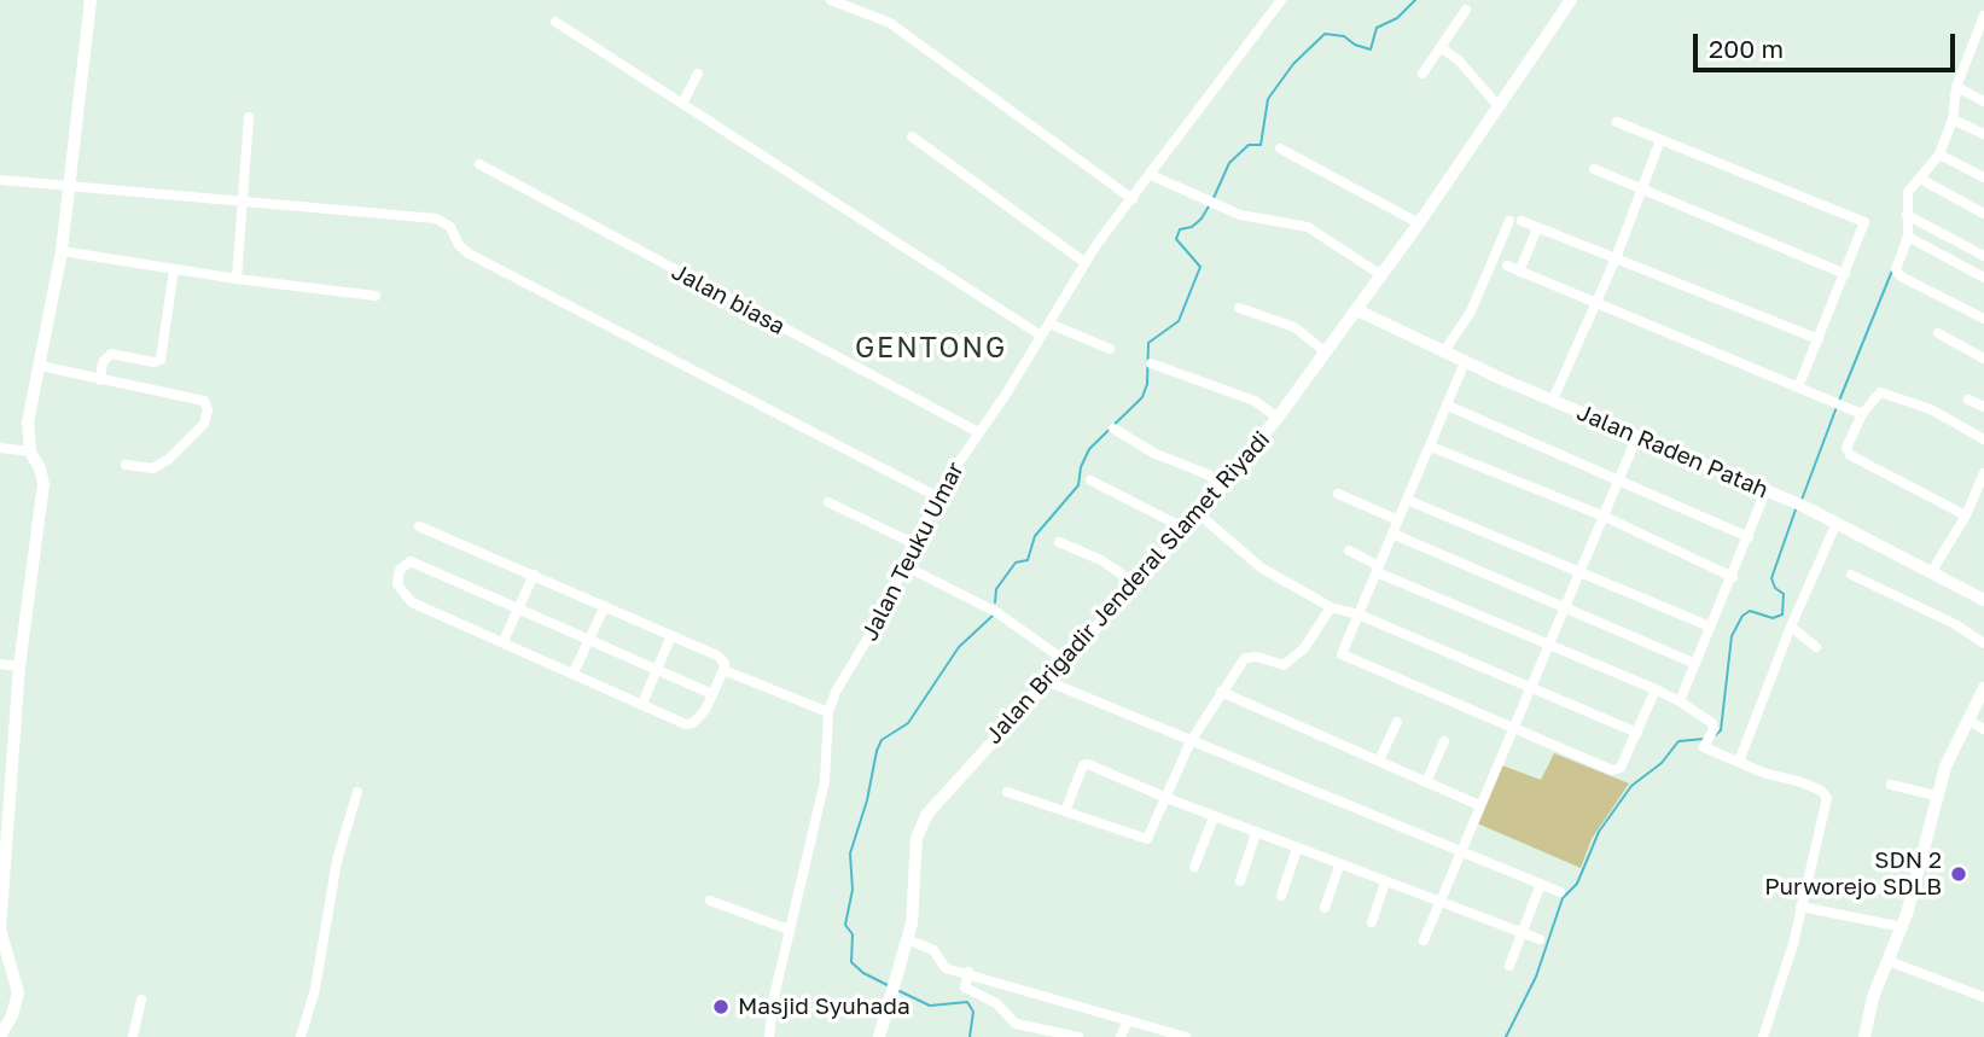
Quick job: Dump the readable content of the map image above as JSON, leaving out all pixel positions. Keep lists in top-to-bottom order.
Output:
{
  "streets": {
    "main road": ["Jalan Raden Patah", "Jalan Brigadir Jenderal Slamet Riyadi"],
    "street": ["Jalan biasa", "Jalan Teuku Umar"]
  },
  "crossings": [
    ["Jalan biasa", "Jalan Teuku Umar"],
    ["Jalan Raden Patah", "Jalan Brigadir Jenderal Slamet Riyadi"]
  ],
  "districts": ["GENTONG"],
  "places": ["SDN 2 Purworejo SDLB", "Masjid Syuhada"],
  "scale_bar": "200 m"
}
